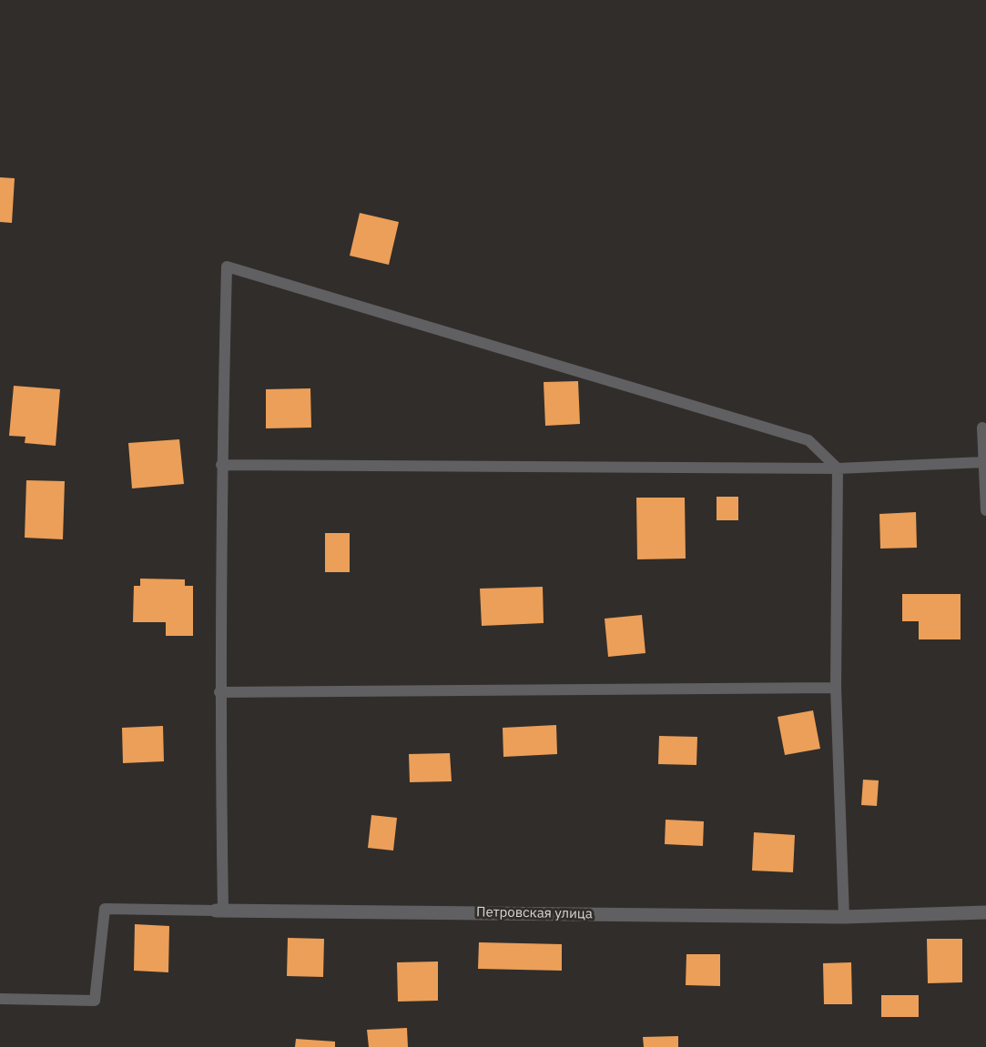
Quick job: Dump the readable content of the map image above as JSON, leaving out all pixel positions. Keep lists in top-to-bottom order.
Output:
{
  "streets": {
    "street": ["Петровская улица"]
  }
}
